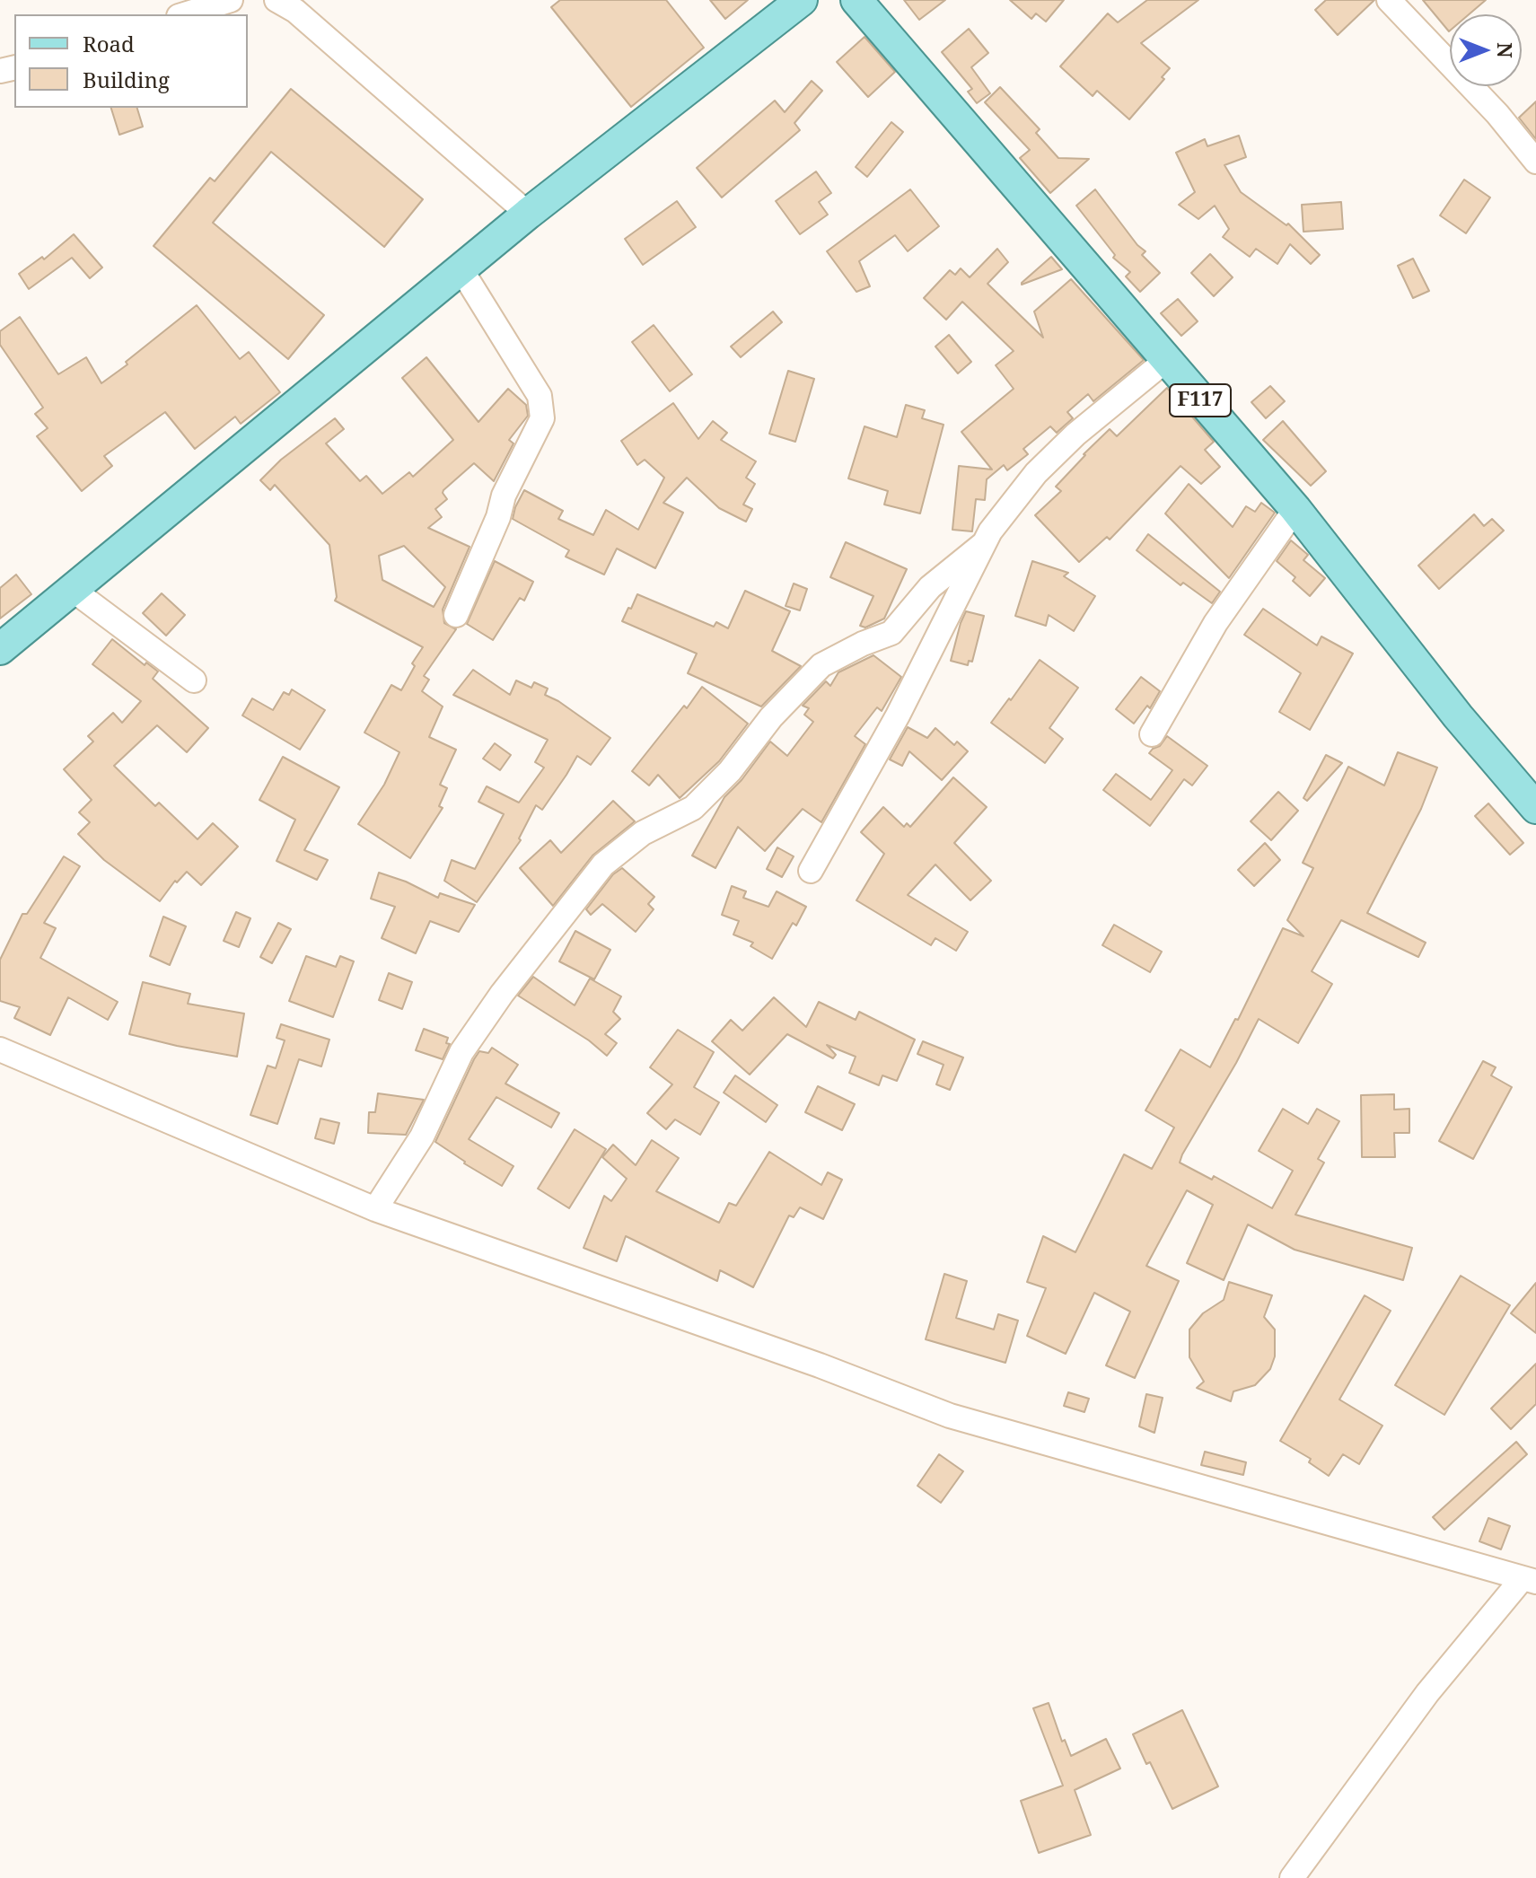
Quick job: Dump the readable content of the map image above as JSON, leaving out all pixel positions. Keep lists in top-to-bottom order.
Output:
{
  "streets": {
    "main road": ["F117"]
  },
  "legend": ["Road", "Building"],
  "north": "right"
}
